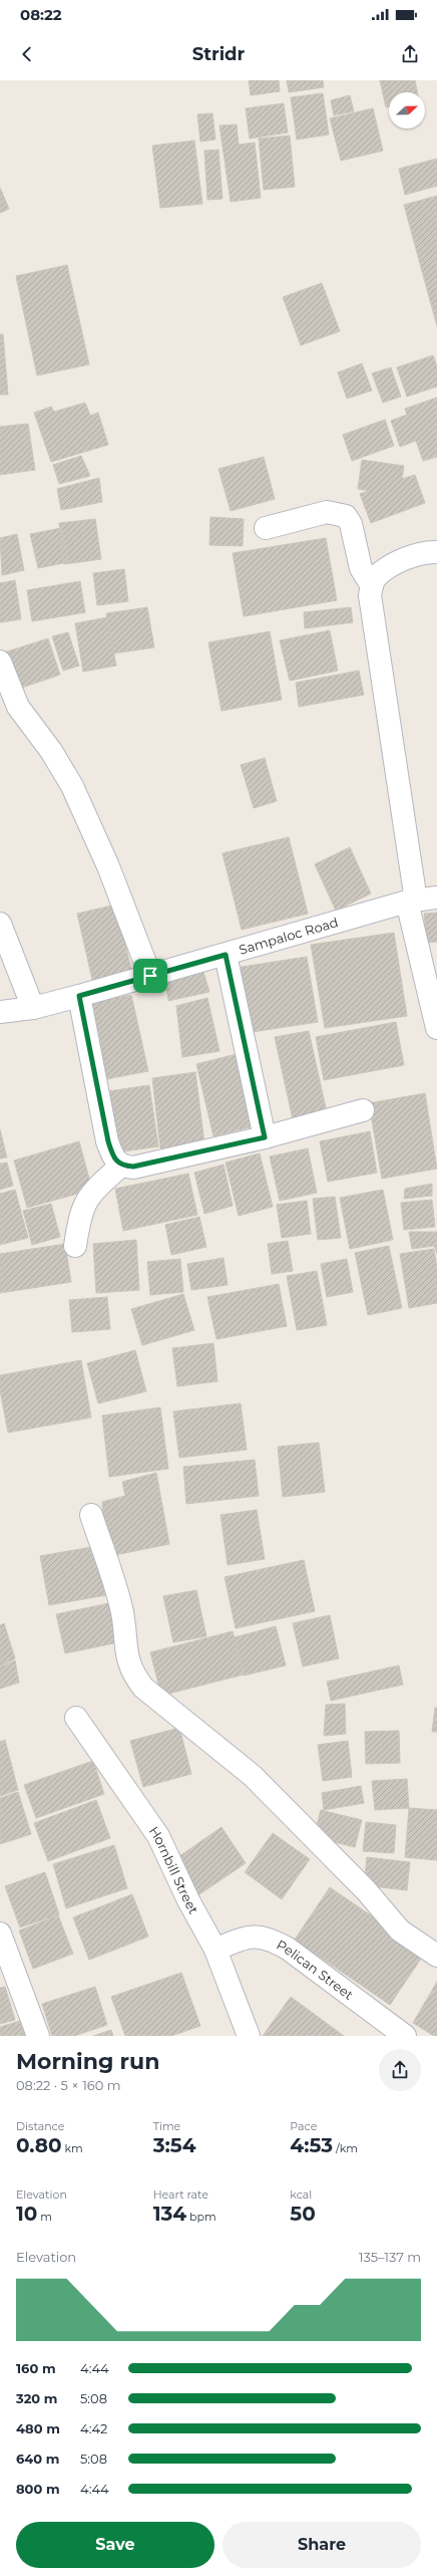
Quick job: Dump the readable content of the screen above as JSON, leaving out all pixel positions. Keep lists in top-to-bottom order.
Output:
{
  "streets": {
    "street": ["Sampaloc Road", "Hornbill Street", "Pelican Street"]
  },
  "crossings": [
    ["Hornbill Street", "Pelican Street"]
  ],
  "north": "right",
  "page": {
    "status": "08:22",
    "header": "Stridr",
    "heading": ["Morning run", "08:22 · 5 × 160 m"],
    "stats": [
      ["Distance", "0.80 km"],
      ["Time", "3:54"],
      ["Pace", "4:53 /km"],
      ["Elevation", "10 m"],
      ["Heart rate", "134 bpm"],
      ["kcal", "50"]
    ],
    "chart": ["Elevation", "135–137 m"],
    "list": [
      {
        "name": "160 m",
        "note": "4:44"
      },
      {
        "name": "320 m",
        "note": "5:08"
      },
      {
        "name": "480 m",
        "note": "4:42"
      },
      {
        "name": "640 m",
        "note": "5:08"
      },
      {
        "name": "800 m",
        "note": "4:44"
      }
    ],
    "buttons": ["Save", "Share"]
  }
}
